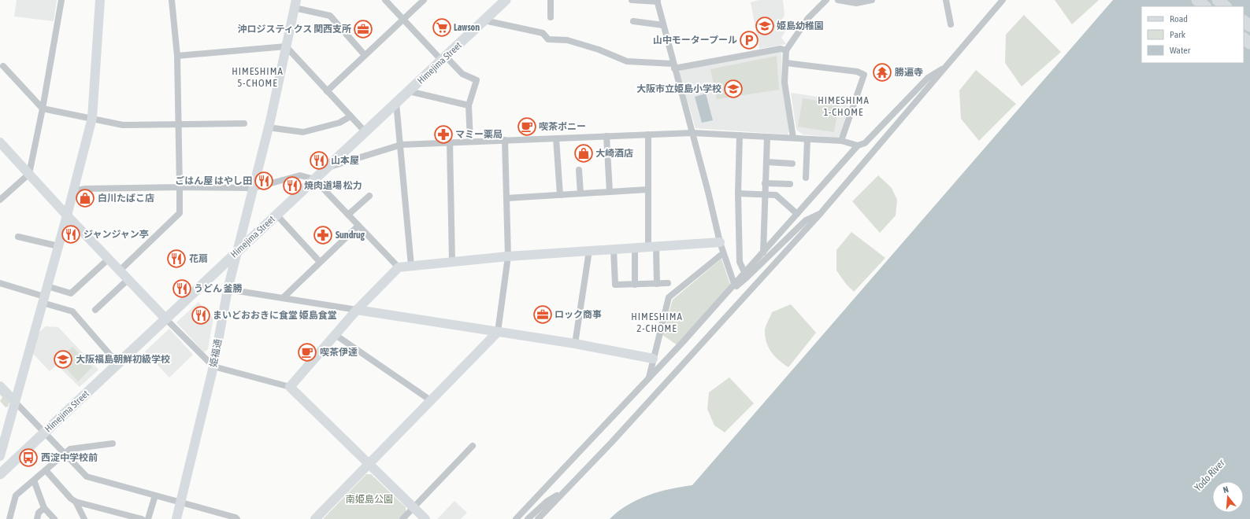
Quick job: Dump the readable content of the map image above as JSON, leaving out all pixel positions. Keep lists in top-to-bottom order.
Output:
{
  "streets": {
    "main road": ["Himejima Street"],
    "street": ["姫福通"]
  },
  "crossings": [
    ["Himejima Street", "姫福通"]
  ],
  "districts": ["HIMESHIMA 5-CHOME", "HIMESHIMA 1-CHOME", "HIMESHIMA 2-CHOME"],
  "water": ["Yodo River"],
  "parks": ["南姫島公園"],
  "places": {
    "school or university": ["姫島幼稚園", "大阪市立姫島小学校", "大阪福島朝鮮初級学校"],
    "supermarket": ["Lawson"],
    "office": ["沖ロジスティクス 関西支所", "ロック商事"],
    "parking": ["山中モータープール"],
    "temple": ["勝遍寺"],
    "cafe": ["喫茶ポニー", "喫茶伊達"],
    "pharmacy": ["マミー薬局", "Sundrug"],
    "shop": ["大崎酒店", "白川たばこ店"],
    "restaurant": [
      "山本屋",
      "ごはん屋 はやし田",
      "焼肉道場 松力",
      "ジャンジャン亭",
      "花扇",
      "うどん 釜勝",
      "まいどおおきに食堂 姫島食堂"
    ],
    "bus stop": ["西淀中学校前"]
  },
  "legend": ["Road", "Park", "Water"],
  "north": "top"
}
